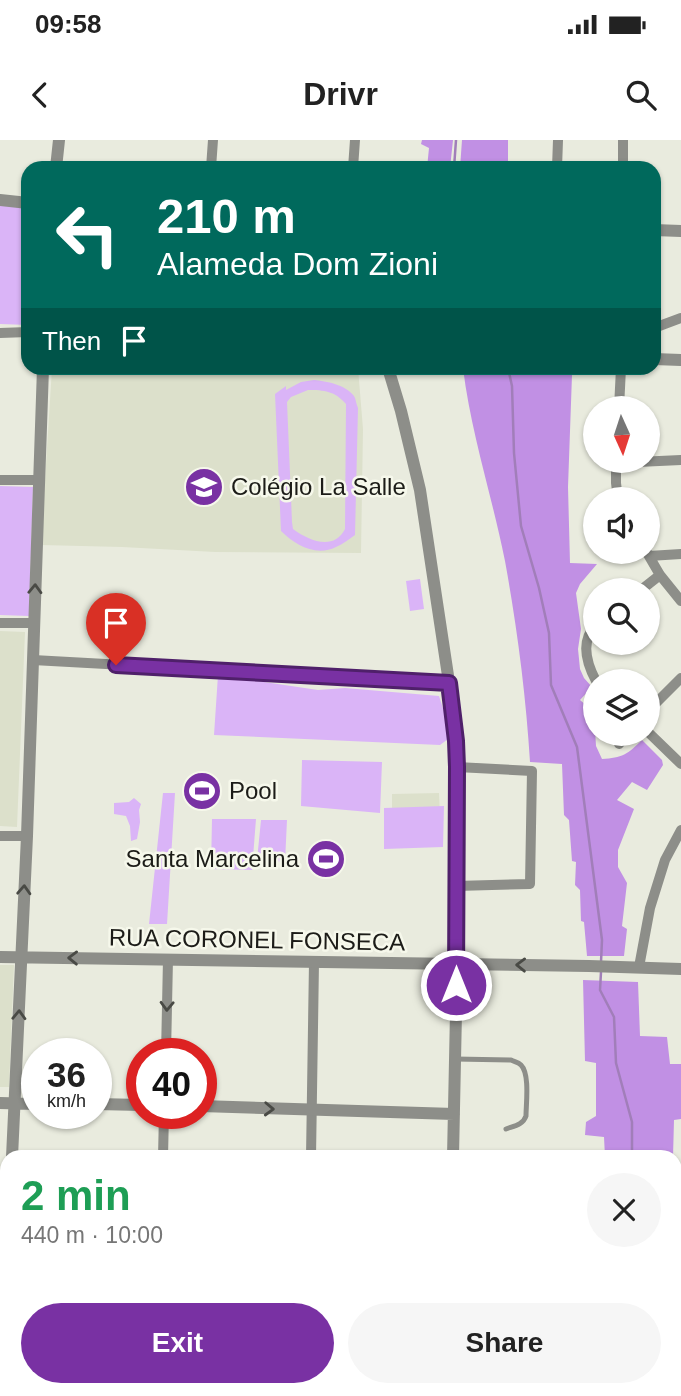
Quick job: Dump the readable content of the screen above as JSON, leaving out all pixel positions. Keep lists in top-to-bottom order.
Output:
{
  "streets": {
    "street": ["RUA CORONEL FONSECA"]
  },
  "one_way": ["RUA CORONEL FONSECA"],
  "places": {
    "school or university": ["Colégio La Salle"],
    "sports": ["Pool", "Santa Marcelina"]
  },
  "north": "bottom",
  "page": {
    "status": "09:58",
    "header": "Drivr",
    "turn": ["210 m", "Alameda Dom Zioni"],
    "then": "Then",
    "speed": "36 km/h",
    "limit": "40",
    "heading": ["2 min", "440 m · 10:00"],
    "buttons": ["Exit", "Share"]
  }
}
